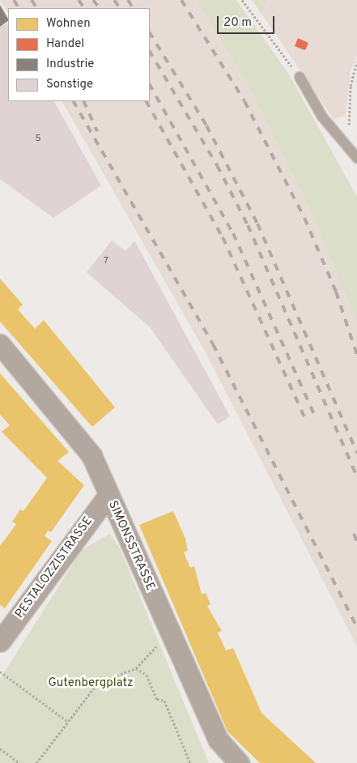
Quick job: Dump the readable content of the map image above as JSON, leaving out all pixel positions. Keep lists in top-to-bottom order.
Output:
{
  "streets": {
    "street": ["SIMONSSTRASSE", "PESTALOZZISTRASSE"]
  },
  "crossings": [
    ["SIMONSSTRASSE", "PESTALOZZISTRASSE"]
  ],
  "parks": ["Gutenbergplatz"],
  "house_numbers": ["5", "7"],
  "legend": [
    "Wohnen",
    "Handel",
    "Industrie",
    "Sonstige"
  ],
  "scale_bar": "20 m"
}
